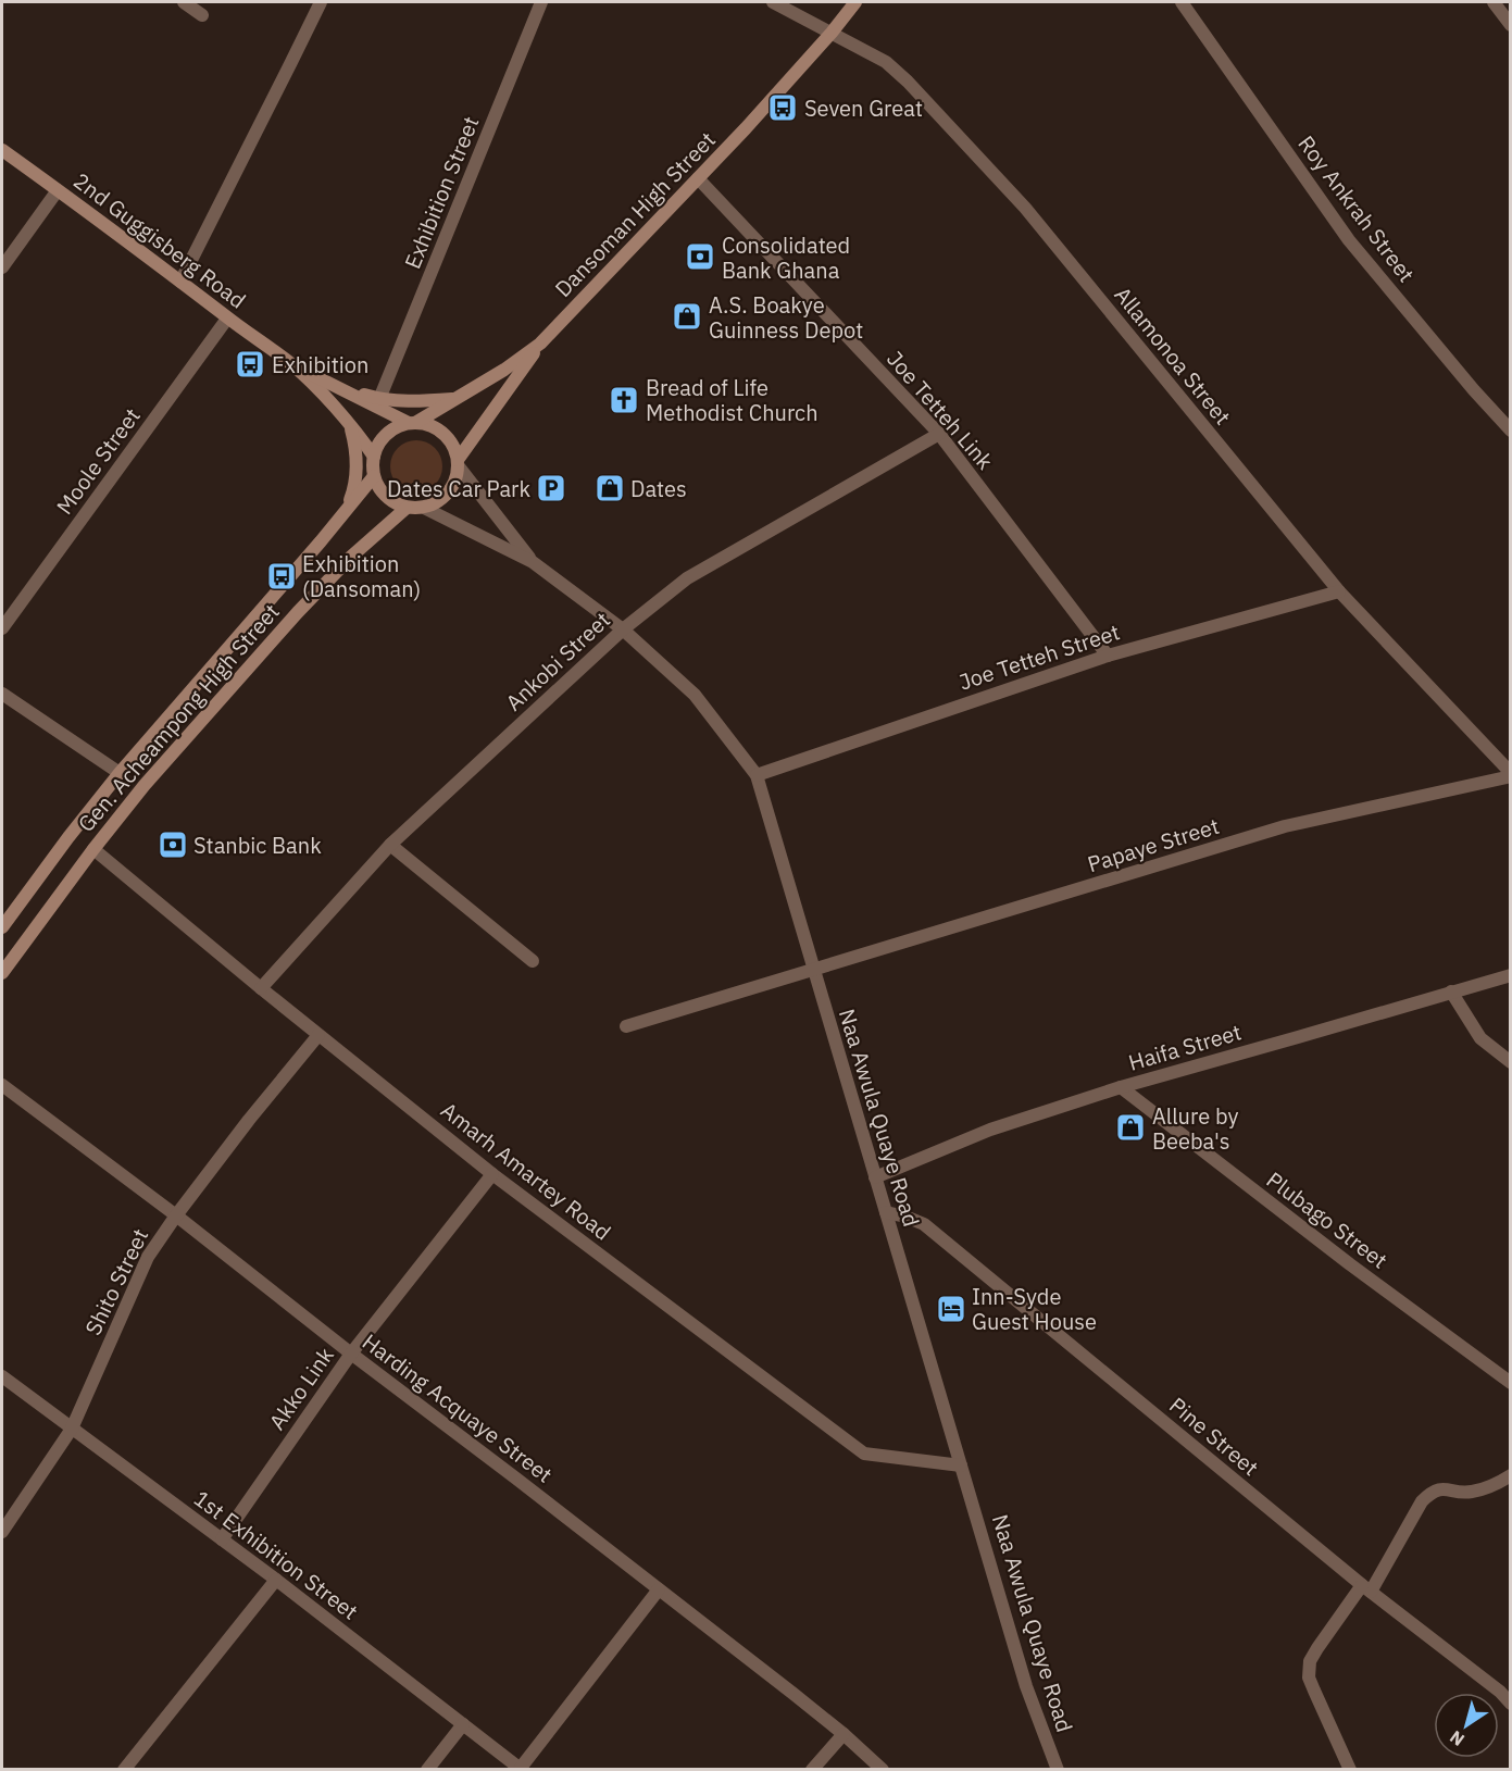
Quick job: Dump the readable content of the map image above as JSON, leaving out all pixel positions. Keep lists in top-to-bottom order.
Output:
{
  "streets": {
    "main road": ["Dansoman High Street", "2nd Guggisberg Road", "Gen. Acheampong High Street"],
    "street": [
      "Exhibition Street",
      "Roy Ankrah Street",
      "Allamonoa Street",
      "Joe Tetteh Link",
      "Moole Street",
      "Joe Tetteh Street",
      "Ankobi Street",
      "Papaye Street",
      "Haifa Street",
      "Naa Awula Quaye Road",
      "Amarh Amartey Road",
      "Plubago Street",
      "Shito Street",
      "Akko Link",
      "Harding Acquaye Street",
      "Pine Street",
      "1st Exhibition Street"
    ]
  },
  "crossings": [
    ["Dansoman High Street", "2nd Guggisberg Road"],
    ["Dansoman High Street", "Allamonoa Street"],
    ["Dansoman High Street", "Joe Tetteh Link"],
    ["Dansoman High Street", "Gen. Acheampong High Street"],
    ["Dansoman High Street", "Naa Awula Quaye Road"],
    ["2nd Guggisberg Road", "Moole Street"],
    ["2nd Guggisberg Road", "Gen. Acheampong High Street"],
    ["2nd Guggisberg Road", "Naa Awula Quaye Road"],
    ["Allamonoa Street", "Joe Tetteh Street"],
    ["Allamonoa Street", "Papaye Street"],
    ["Joe Tetteh Link", "Joe Tetteh Street"],
    ["Joe Tetteh Link", "Ankobi Street"],
    ["Joe Tetteh Street", "Naa Awula Quaye Road"],
    ["Ankobi Street", "Naa Awula Quaye Road"],
    ["Ankobi Street", "Amarh Amartey Road"],
    ["Gen. Acheampong High Street", "Naa Awula Quaye Road"],
    ["Gen. Acheampong High Street", "Amarh Amartey Road"],
    ["Papaye Street", "Naa Awula Quaye Road"],
    ["Haifa Street", "Naa Awula Quaye Road"],
    ["Haifa Street", "Plubago Street"],
    ["Naa Awula Quaye Road", "Amarh Amartey Road"],
    ["Naa Awula Quaye Road", "Pine Street"],
    ["Amarh Amartey Road", "Shito Street"],
    ["Amarh Amartey Road", "Akko Link"],
    ["Shito Street", "Harding Acquaye Street"],
    ["Shito Street", "1st Exhibition Street"],
    ["Akko Link", "Harding Acquaye Street"],
    ["Akko Link", "1st Exhibition Street"]
  ],
  "places": {
    "bus stop": ["Seven Great", "Exhibition", "Exhibition (Dansoman)"],
    "bank": ["Consolidated Bank Ghana", "Stanbic Bank"],
    "shop": ["A.S. Boakye Guinness Depot", "Dates", "Allure by Beeba's"],
    "church": ["Bread of Life Methodist Church"],
    "parking": ["Dates Car Park"],
    "hotel": ["Inn-Syde Guest House"]
  },
  "north": "bottom left"
}
